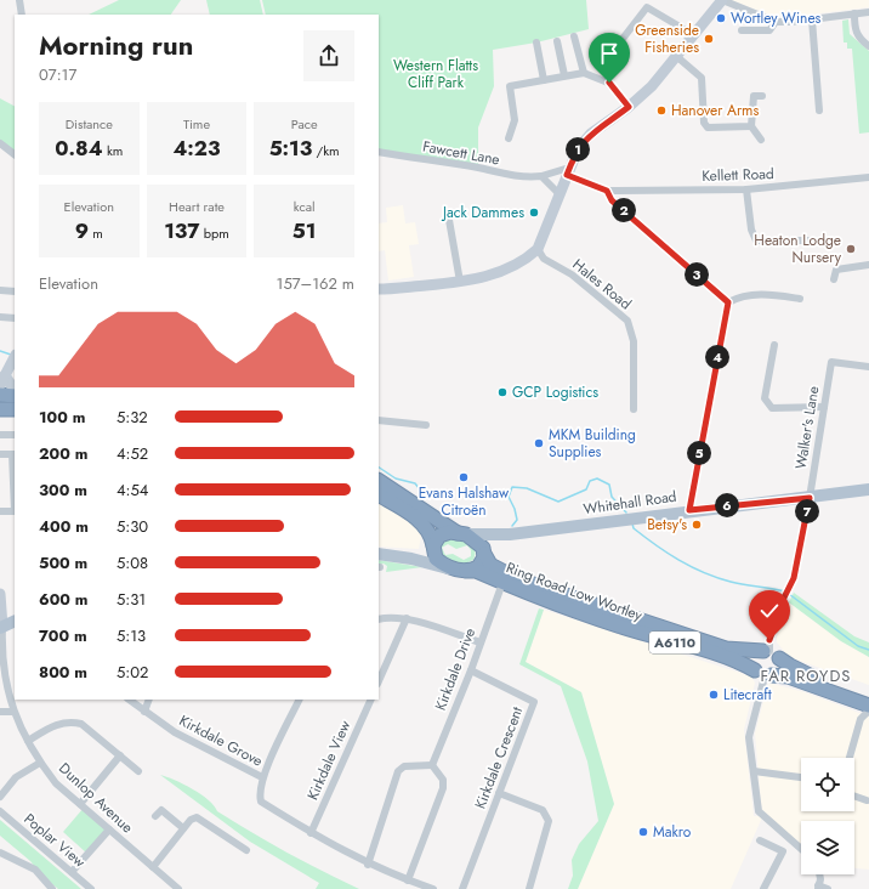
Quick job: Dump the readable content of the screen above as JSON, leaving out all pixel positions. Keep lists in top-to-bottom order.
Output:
{
  "streets": {
    "highway": ["Ring Road Low Wortley", "A6110"],
    "main road": ["Whitehall Road"],
    "street": [
      "Fawcett Lane",
      "Kellett Road",
      "Hales Road",
      "Walker's Lane",
      "Kirkdale Drive",
      "Kirkdale Grove",
      "Kirkdale Crescent",
      "Kirkdale View",
      "Dunlop Avenue",
      "Poplar View"
    ]
  },
  "crossings": [
    ["Walker's Lane", "Whitehall Road"],
    ["Walker's Lane", "Ring Road Low Wortley"],
    ["Whitehall Road", "Ring Road Low Wortley"],
    ["Whitehall Road", "A6110"],
    ["Ring Road Low Wortley", "A6110"],
    ["Ring Road Low Wortley", "Kirkdale Drive"],
    ["Kirkdale Drive", "Kirkdale Crescent"]
  ],
  "districts": ["FAR ROYDS"],
  "parks": ["Western Flatts Cliff Park"],
  "places": [
    "Wortley Wines",
    "Greenside Fisheries",
    "Hanover Arms",
    "Jack Dammes",
    "Heaton Lodge Nursery",
    "GCP Logistics",
    "MKM Building Supplies",
    "Evans Halshaw Citroën",
    "Betsy's",
    "Litecraft",
    "Makro"
  ],
  "page": {
    "heading": ["Morning run", "07:17"],
    "stats": [
      ["Distance", "0.84 km"],
      ["Time", "4:23"],
      ["Pace", "5:13 /km"],
      ["Elevation", "9 m"],
      ["Heart rate", "137 bpm"],
      ["kcal", "51"]
    ],
    "pins": [
      "1",
      "2",
      "3",
      "4",
      "5",
      "6",
      "7"
    ],
    "chart": ["Elevation", "157–162 m"],
    "list": [
      {
        "name": "100 m",
        "note": "5:32"
      },
      {
        "name": "200 m",
        "note": "4:52"
      },
      {
        "name": "300 m",
        "note": "4:54"
      },
      {
        "name": "400 m",
        "note": "5:30"
      },
      {
        "name": "500 m",
        "note": "5:08"
      },
      {
        "name": "600 m",
        "note": "5:31"
      },
      {
        "name": "700 m",
        "note": "5:13"
      },
      {
        "name": "800 m",
        "note": "5:02"
      }
    ]
  }
}
